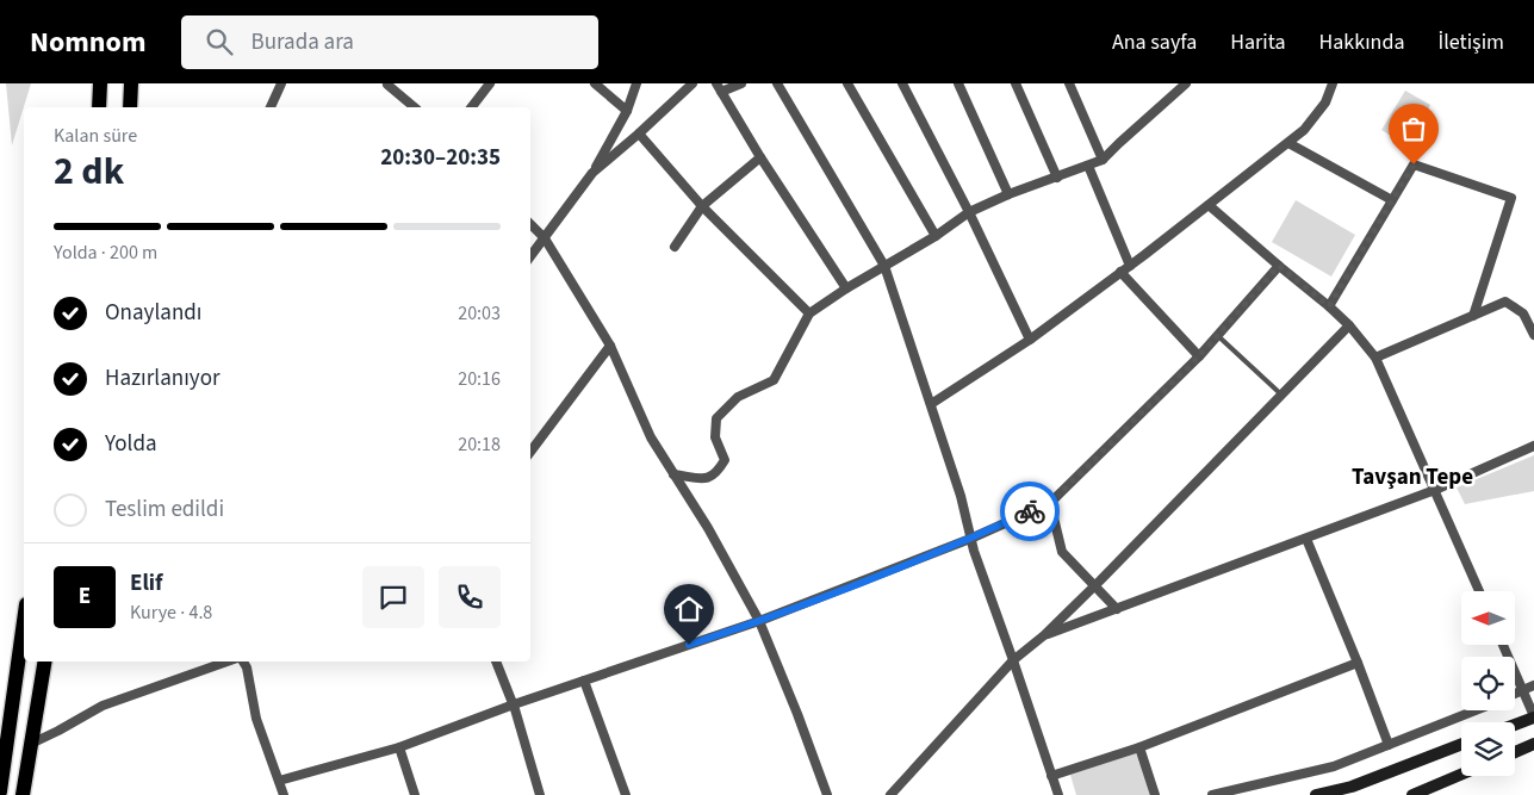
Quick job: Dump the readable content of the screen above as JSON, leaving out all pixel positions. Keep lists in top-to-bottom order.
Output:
{
  "districts": ["Tavşan Tepe"],
  "north": "left",
  "page": {
    "header": "Nomnom",
    "search": "Burada ara",
    "nav": [
      "Ana sayfa",
      "Harita",
      "Hakkında",
      "İletişim"
    ],
    "heading": ["2 dk", "Kalan süre", "20:30–20:35"],
    "panel": ["Elif", "Kurye · 4.8"],
    "bar": "Yolda · 200 m",
    "list": [
      ["Onaylandı", "20:03"],
      ["Hazırlanıyor", "20:16"],
      ["Yolda", "20:18"],
      "Teslim edildi"
    ],
    "round": "E"
  }
}
